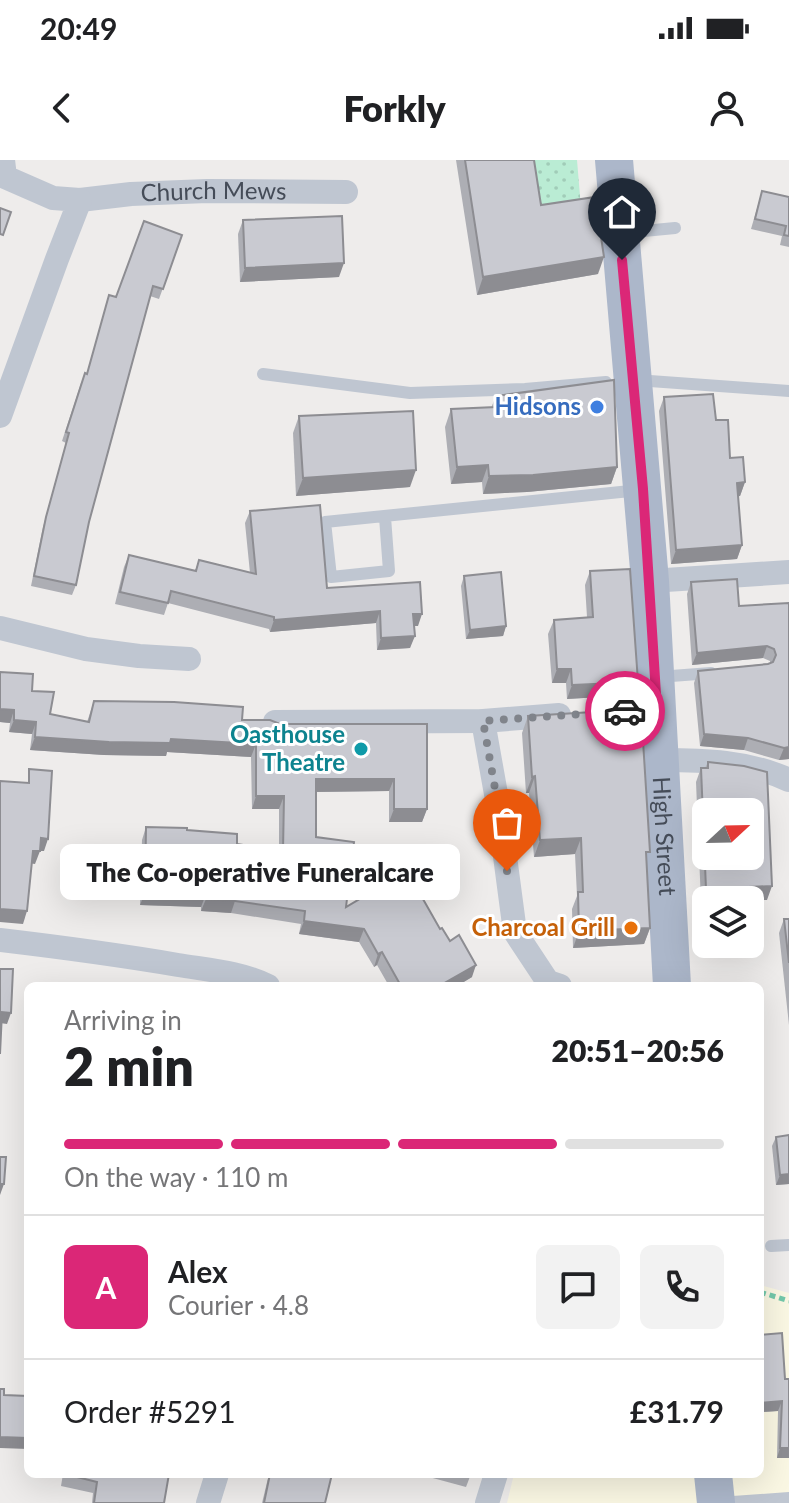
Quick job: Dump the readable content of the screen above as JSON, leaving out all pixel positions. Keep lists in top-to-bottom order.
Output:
{
  "streets": {
    "main road": ["High Street"],
    "street": ["Church Mews"]
  },
  "places": [
    "Hidsons",
    "Oasthouse Theatre",
    "The Co-operative Funeralcare",
    "Charcoal Grill"
  ],
  "north": "right",
  "page": {
    "status": "20:49",
    "header": "Forkly",
    "bubble": "The Co-operative Funeralcare",
    "heading": ["2 min", "Arriving in", "20:51–20:56"],
    "panel": [
      "Alex",
      "Courier · 4.8",
      "Order #5291",
      "£31.79"
    ],
    "bar": "On the way · 110 m",
    "round": "A"
  }
}
